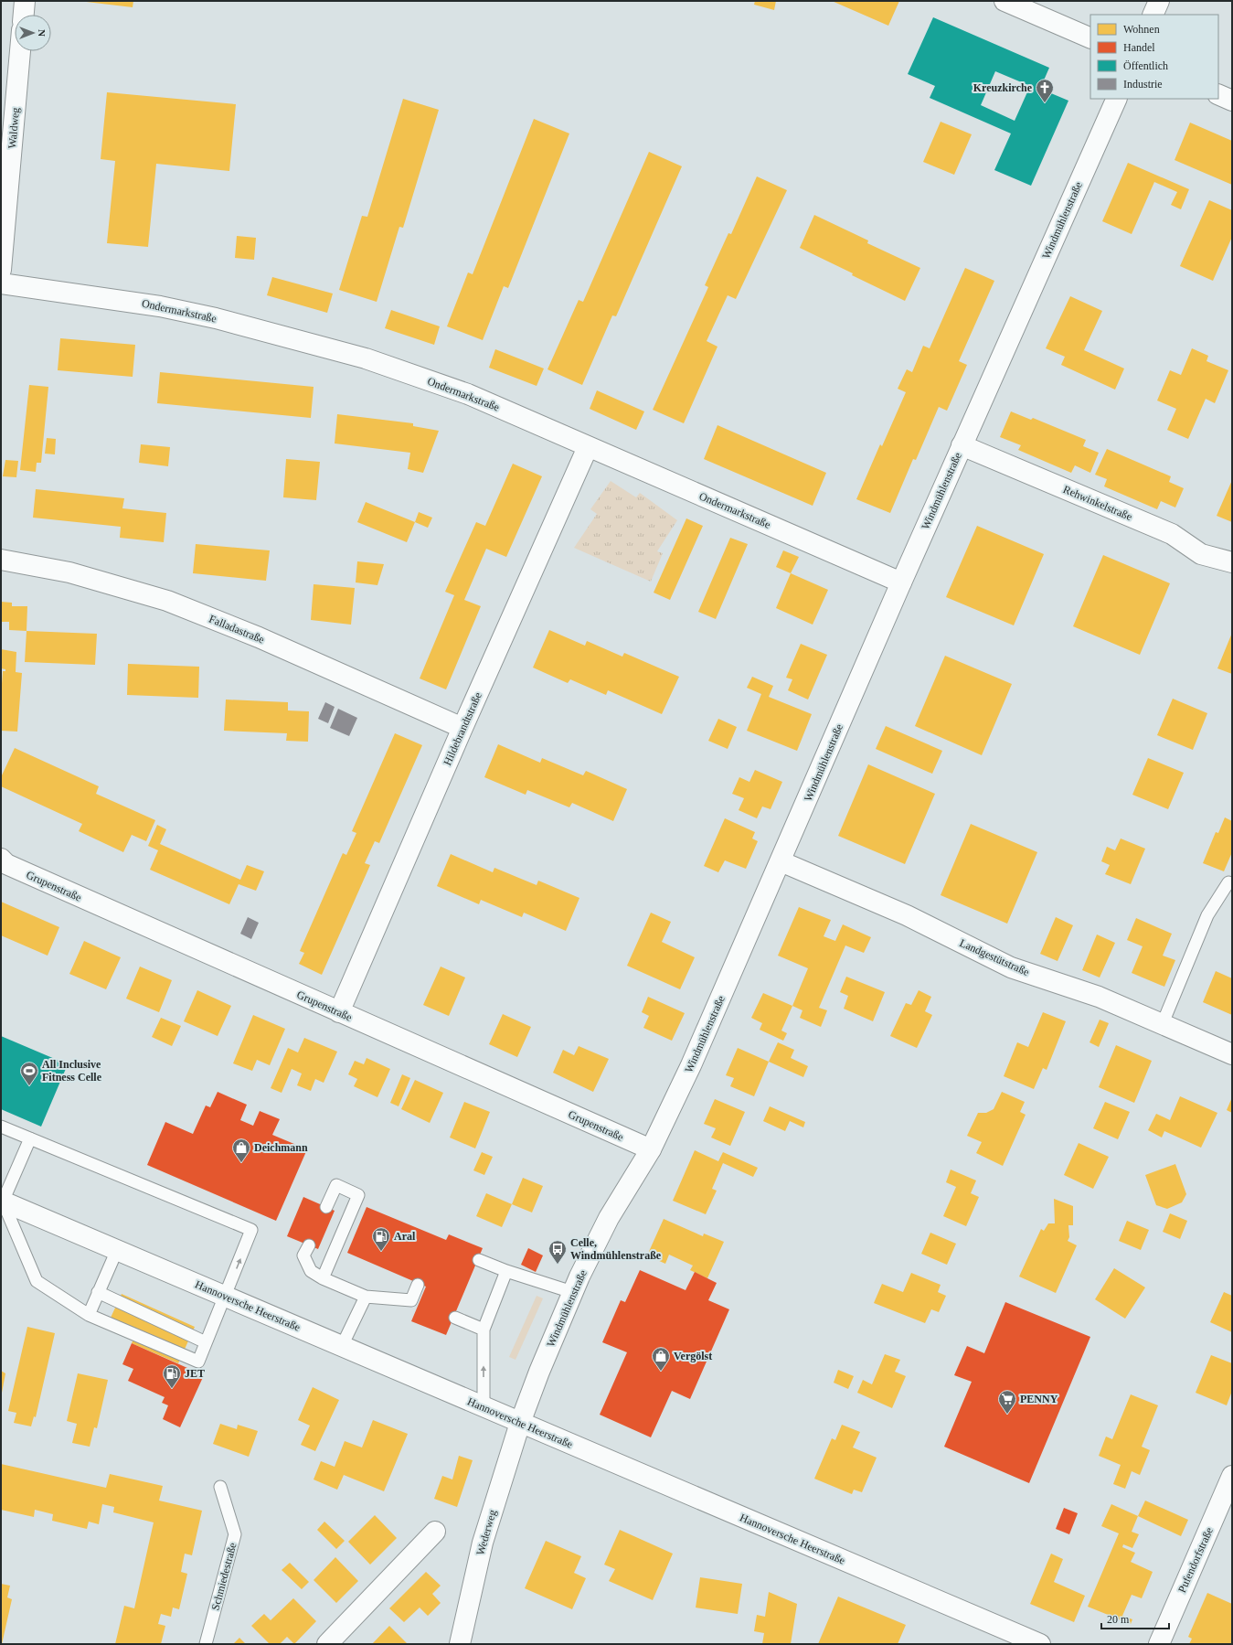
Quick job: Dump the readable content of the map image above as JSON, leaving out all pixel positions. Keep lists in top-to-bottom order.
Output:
{
  "streets": {
    "street": [
      "Waldweg",
      "Windmühlenstraße",
      "Ondermarkstraße",
      "Rehwinkelstraße",
      "Falladastraße",
      "Hildebrandtstraße",
      "Grupenstraße",
      "Landgestütstraße",
      "Hannoversche Heerstraße",
      "Wederweg",
      "Pufendorfstraße"
    ],
    "lane": ["Schmiedestraße"]
  },
  "crossings": [
    ["Windmühlenstraße", "Ondermarkstraße"],
    ["Windmühlenstraße", "Rehwinkelstraße"],
    ["Windmühlenstraße", "Grupenstraße"],
    ["Windmühlenstraße", "Landgestütstraße"],
    ["Windmühlenstraße", "Hannoversche Heerstraße"],
    ["Windmühlenstraße", "Wederweg"],
    ["Ondermarkstraße", "Hildebrandtstraße"],
    ["Falladastraße", "Hildebrandtstraße"],
    ["Hildebrandtstraße", "Grupenstraße"],
    ["Hannoversche Heerstraße", "Wederweg"]
  ],
  "places": {
    "church": ["Kreuzkirche"],
    "sports": ["All Inclusive Fitness Celle"],
    "shop": ["Deichmann", "Vergölst"],
    "fuel station": ["Aral", "JET"],
    "bus stop": ["Celle, Windmühlenstraße"],
    "supermarket": ["PENNY"]
  },
  "legend": [
    "Wohnen",
    "Handel",
    "Öffentlich",
    "Industrie"
  ],
  "scale_bar": "20 m",
  "north": "right"
}
